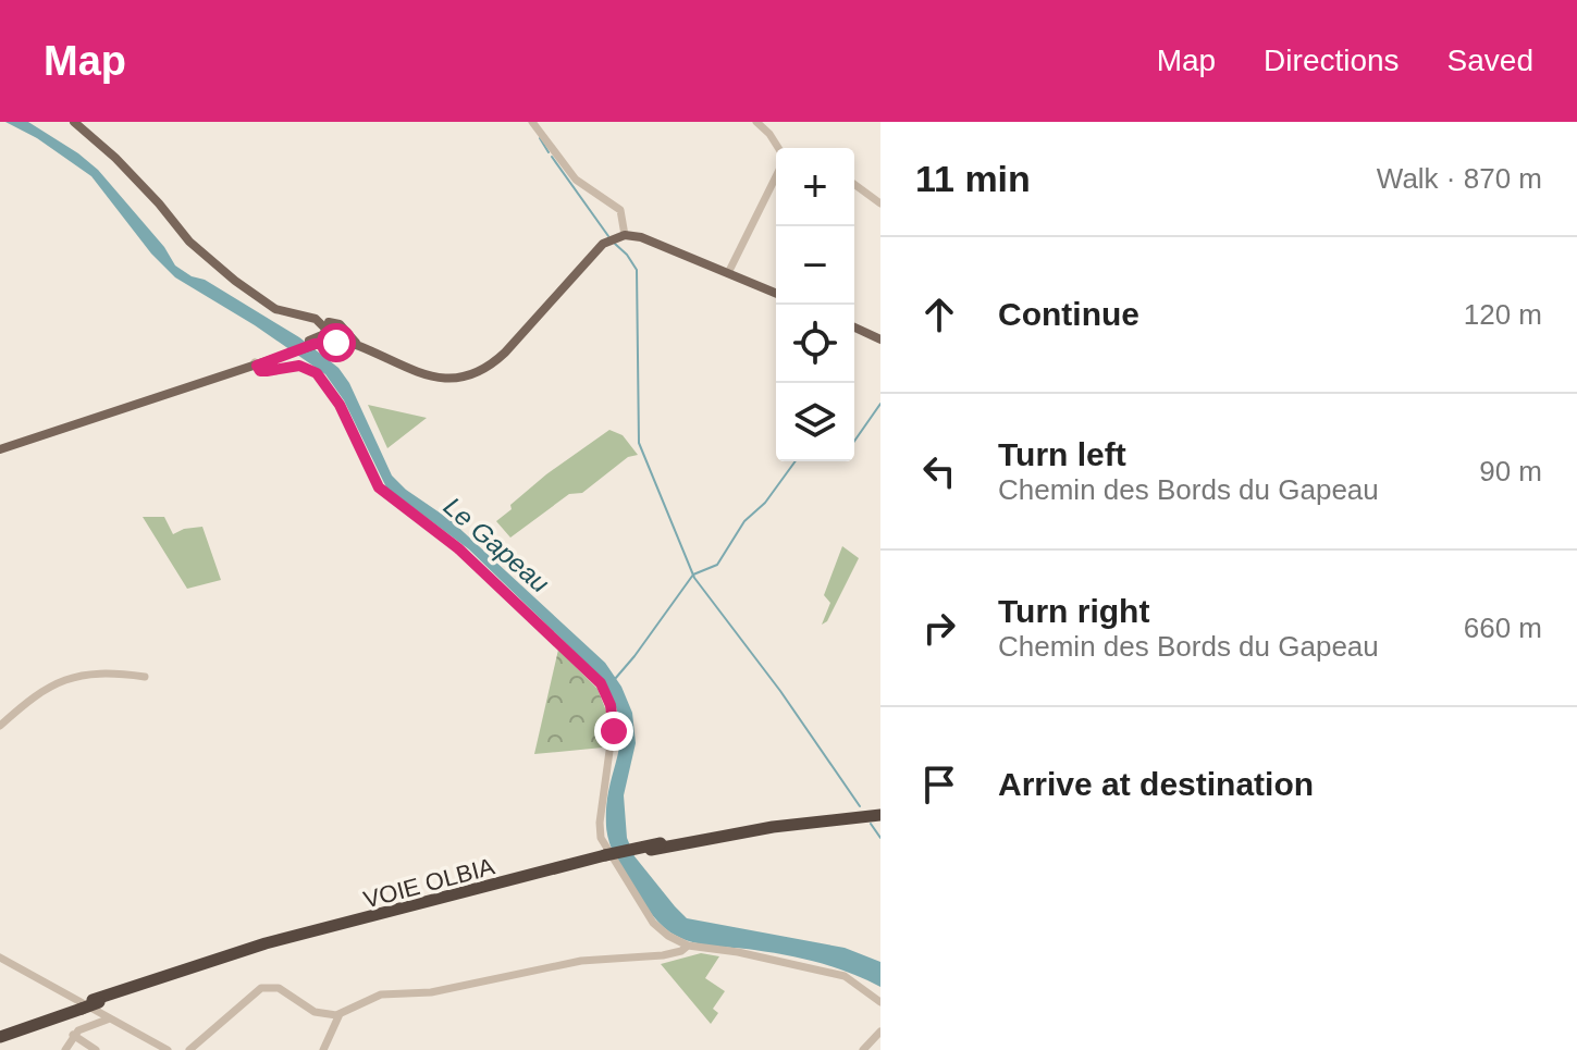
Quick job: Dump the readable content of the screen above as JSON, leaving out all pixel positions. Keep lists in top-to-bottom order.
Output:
{
  "streets": {
    "highway": ["VOIE OLBIA"]
  },
  "water": ["Le Gapeau"],
  "page": {
    "header": "Map",
    "nav": ["Map", "Directions", "Saved"],
    "heading": ["11 min", "Walk · 870 m"],
    "map_buttons": ["+", "−"],
    "list": [
      ["Continue", "120 m"],
      ["Turn left", "Chemin des Bords du Gapeau", "90 m"],
      ["Turn right", "Chemin des Bords du Gapeau", "660 m"],
      "Arrive at destination"
    ]
  }
}
